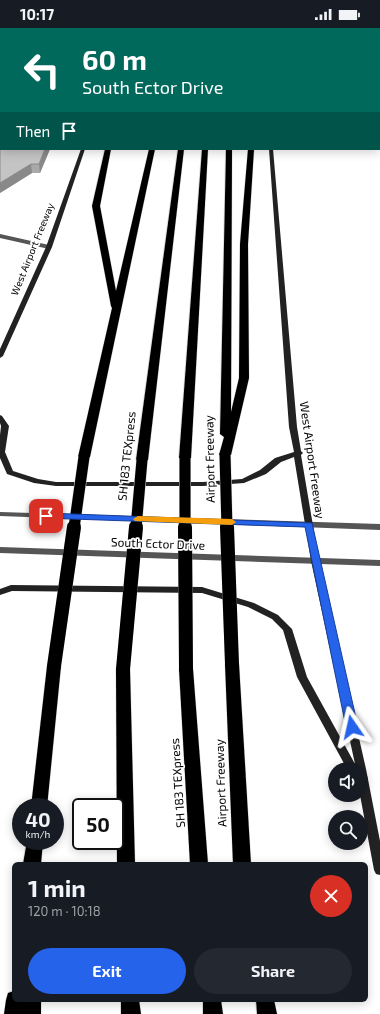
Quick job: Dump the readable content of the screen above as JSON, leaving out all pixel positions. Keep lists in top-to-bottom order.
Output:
{
  "streets": {
    "highway": ["SH 183 TEXpress", "Airport Freeway"],
    "main road": ["West Airport Freeway"],
    "street": ["South Ector Drive"]
  },
  "crossings": [
    ["West Airport Freeway", "South Ector Drive"]
  ],
  "page": {
    "status": "10:17",
    "turn": ["60 m", "South Ector Drive"],
    "then": "Then",
    "speed": "40 km/h",
    "limit": "50",
    "heading": ["1 min", "120 m · 10:18"],
    "buttons": ["Exit", "Share"]
  }
}
